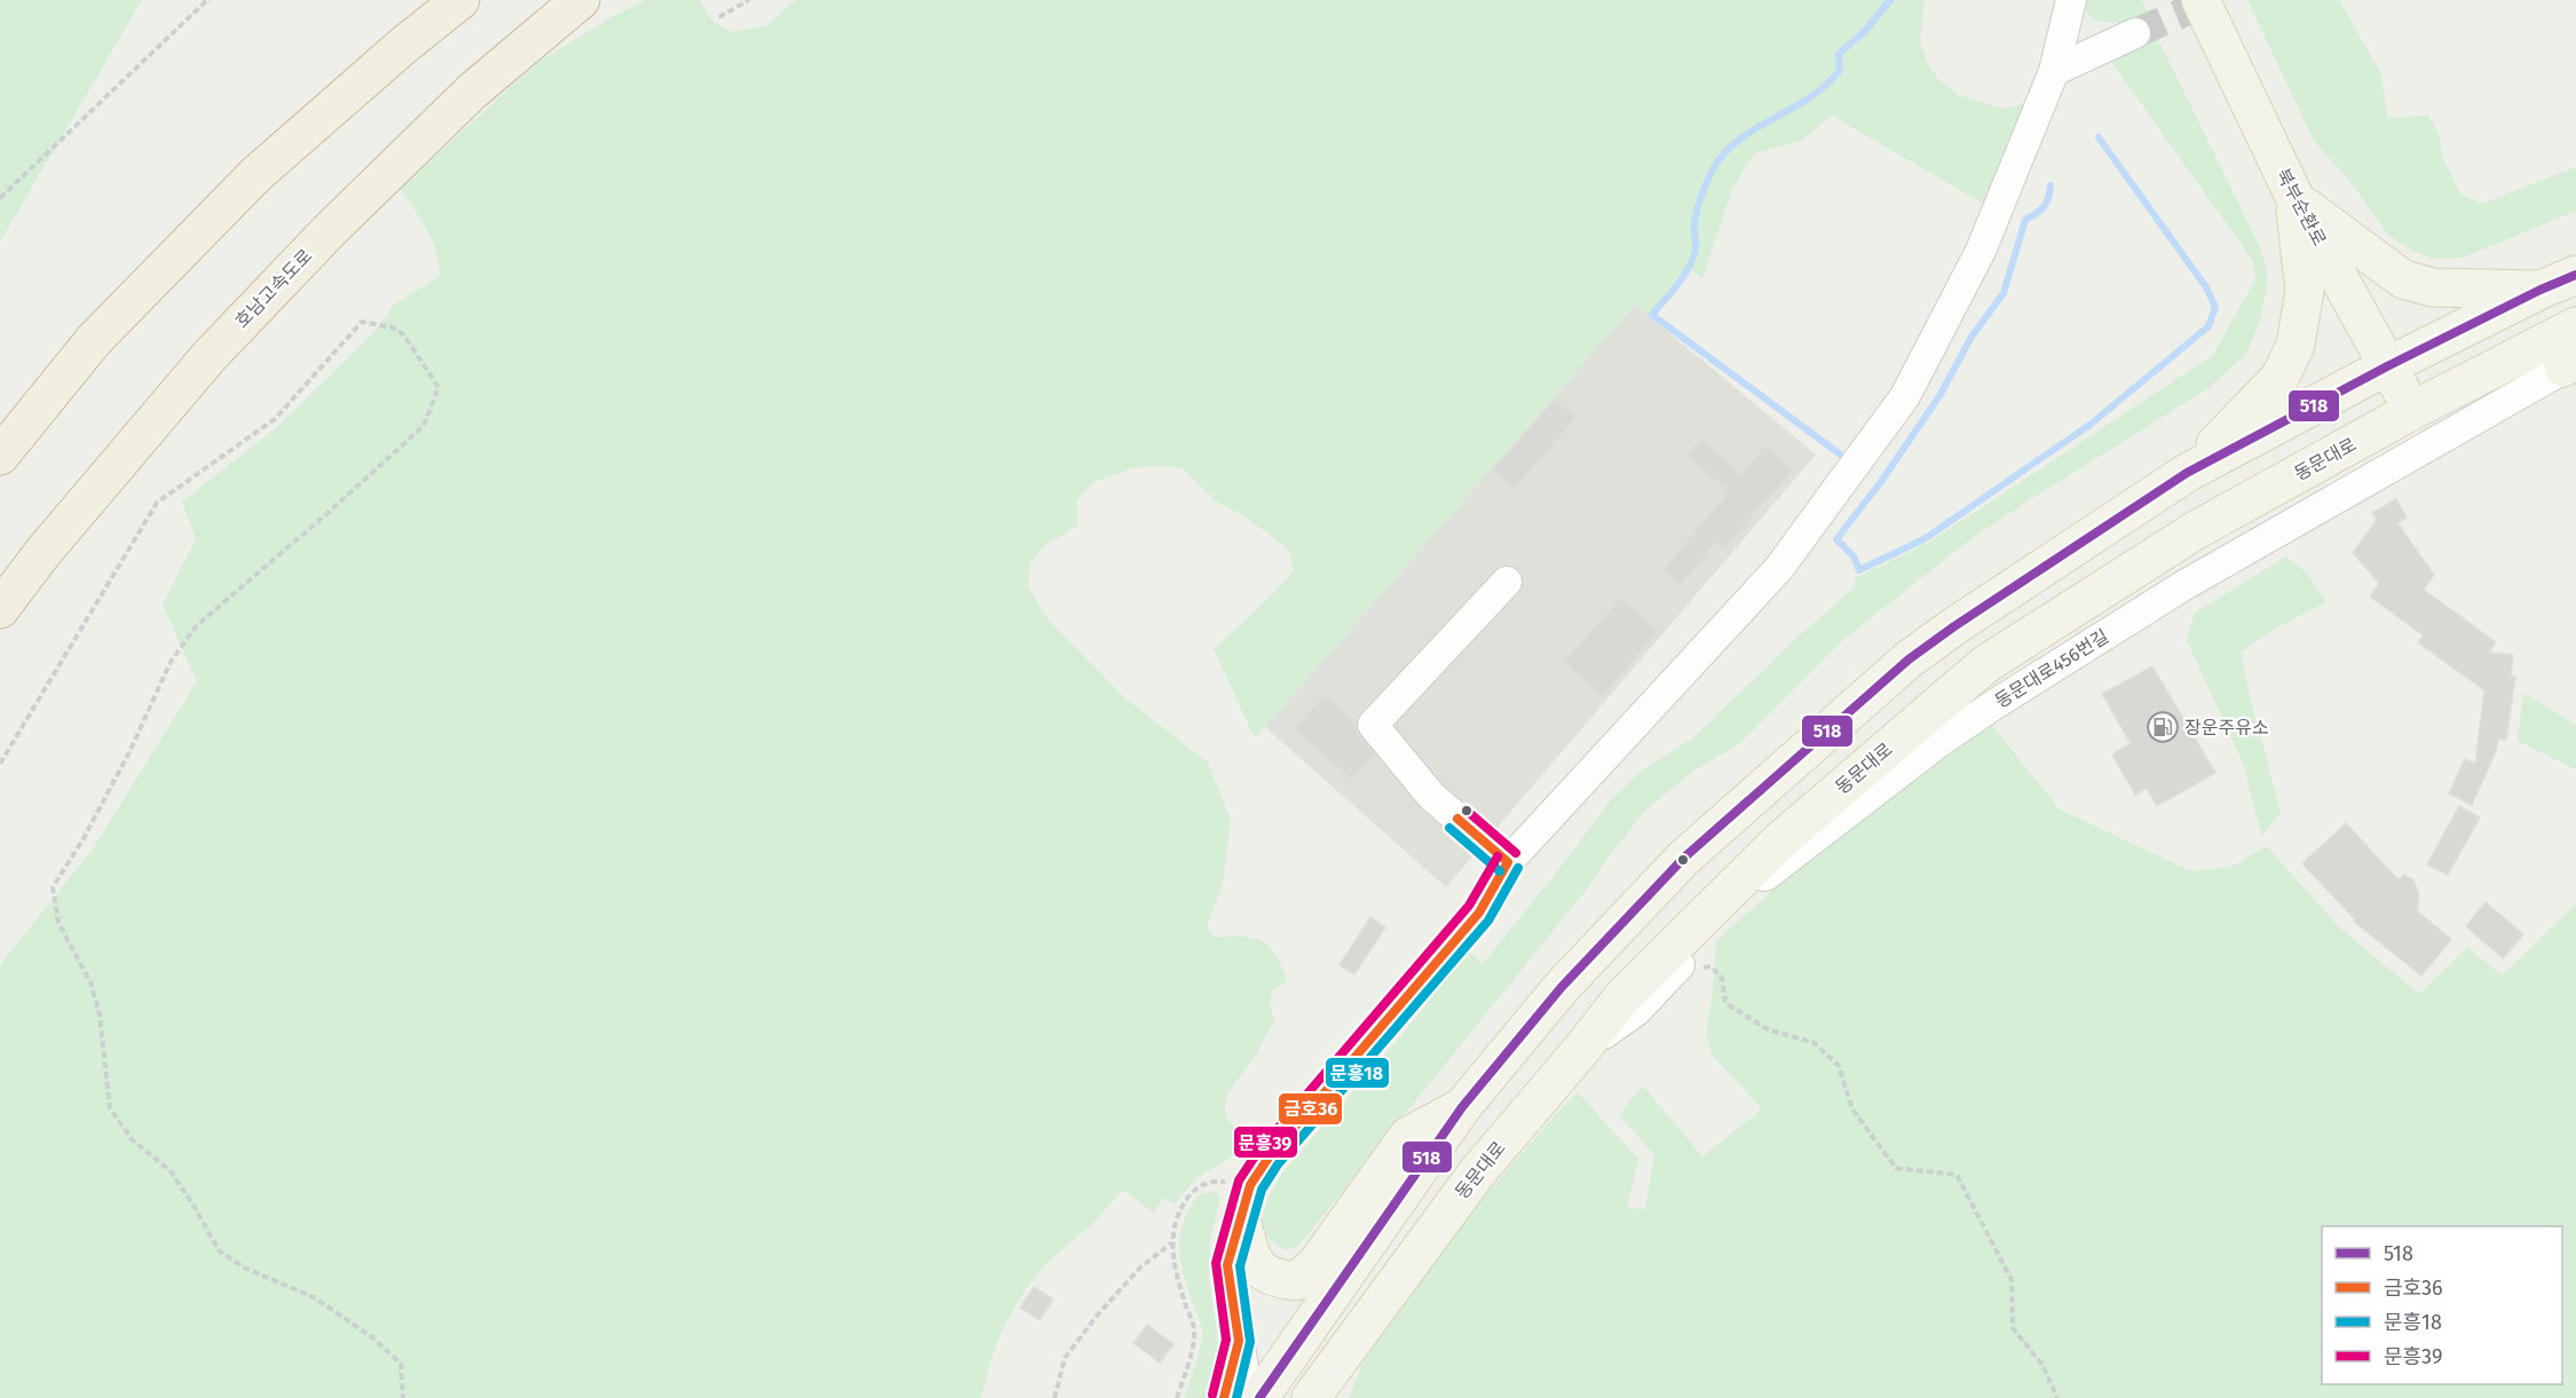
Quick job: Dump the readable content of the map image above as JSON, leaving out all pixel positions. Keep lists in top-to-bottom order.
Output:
{
  "streets": {
    "highway": ["호남고속도로"],
    "main road": ["북부순환로", "동문대로"],
    "street": ["동문대로456번길"]
  },
  "crossings": [
    ["북부순환로", "동문대로"],
    ["동문대로", "동문대로456번길"]
  ],
  "places": {
    "fuel station": ["장운주유소"]
  },
  "lines": [
    "transit line 518",
    "transit line 문흥39",
    "transit line 금호36",
    "transit line 문흥18"
  ],
  "legend": [
    "518",
    "금호36",
    "문흥18",
    "문흥39"
  ]
}
